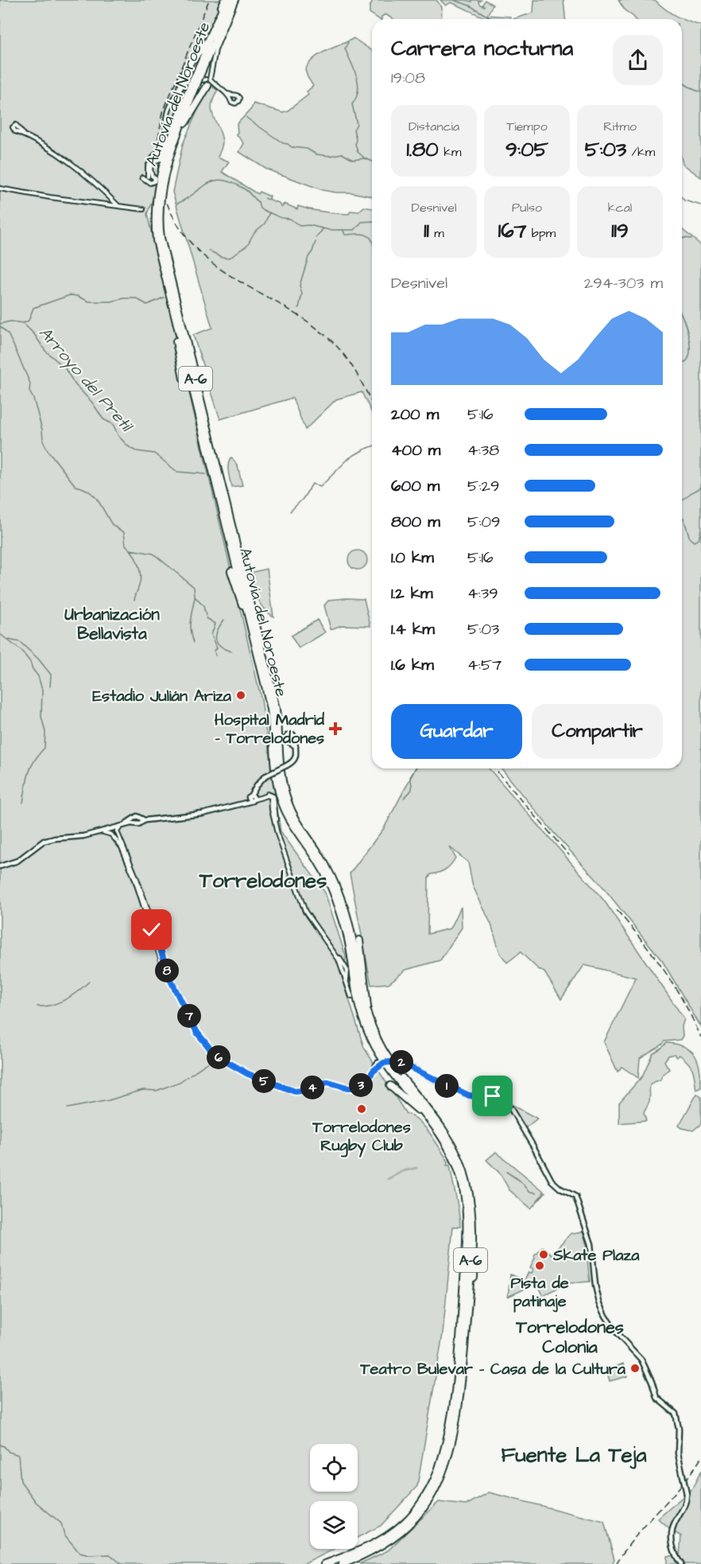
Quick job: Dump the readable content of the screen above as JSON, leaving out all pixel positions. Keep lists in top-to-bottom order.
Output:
{
  "streets": {
    "highway": ["Autovía del Noroeste", "A-6"]
  },
  "districts": [
    "Urbanización Bellavista",
    "Torrelodones",
    "Torrelodones Colonia",
    "Fuente La Teja"
  ],
  "water": ["Arroyo del Pretil"],
  "places": {
    "other": [
      "Estadio Julián Ariza",
      "Torrelodones Rugby Club",
      "Skate Plaza",
      "Pista de patinaje",
      "Teatro Bulevar - Casa de la Cultura"
    ],
    "health": ["Hospital Madrid - Torrelodones"]
  },
  "page": {
    "heading": ["Carrera nocturna", "19:08"],
    "stats": [
      ["Distancia", "1.80 km"],
      ["Tiempo", "9:05"],
      ["Ritmo", "5:03 /km"],
      ["Desnivel", "11 m"],
      ["Pulso", "167 bpm"],
      ["kcal", "119"]
    ],
    "chart": ["Desnivel", "294–303 m"],
    "list": [
      {
        "name": "200 m",
        "note": "5:16"
      },
      {
        "name": "400 m",
        "note": "4:38"
      },
      {
        "name": "600 m",
        "note": "5:29"
      },
      {
        "name": "800 m",
        "note": "5:09"
      },
      {
        "name": "1.0 km",
        "note": "5:16"
      },
      {
        "name": "1.2 km",
        "note": "4:39"
      },
      {
        "name": "1.4 km",
        "note": "5:03"
      },
      {
        "name": "1.6 km",
        "note": "4:57"
      }
    ],
    "buttons": ["Guardar", "Compartir"],
    "pins": [
      "8",
      "7",
      "6",
      "2",
      "5",
      "3",
      "1",
      "4"
    ]
  }
}
